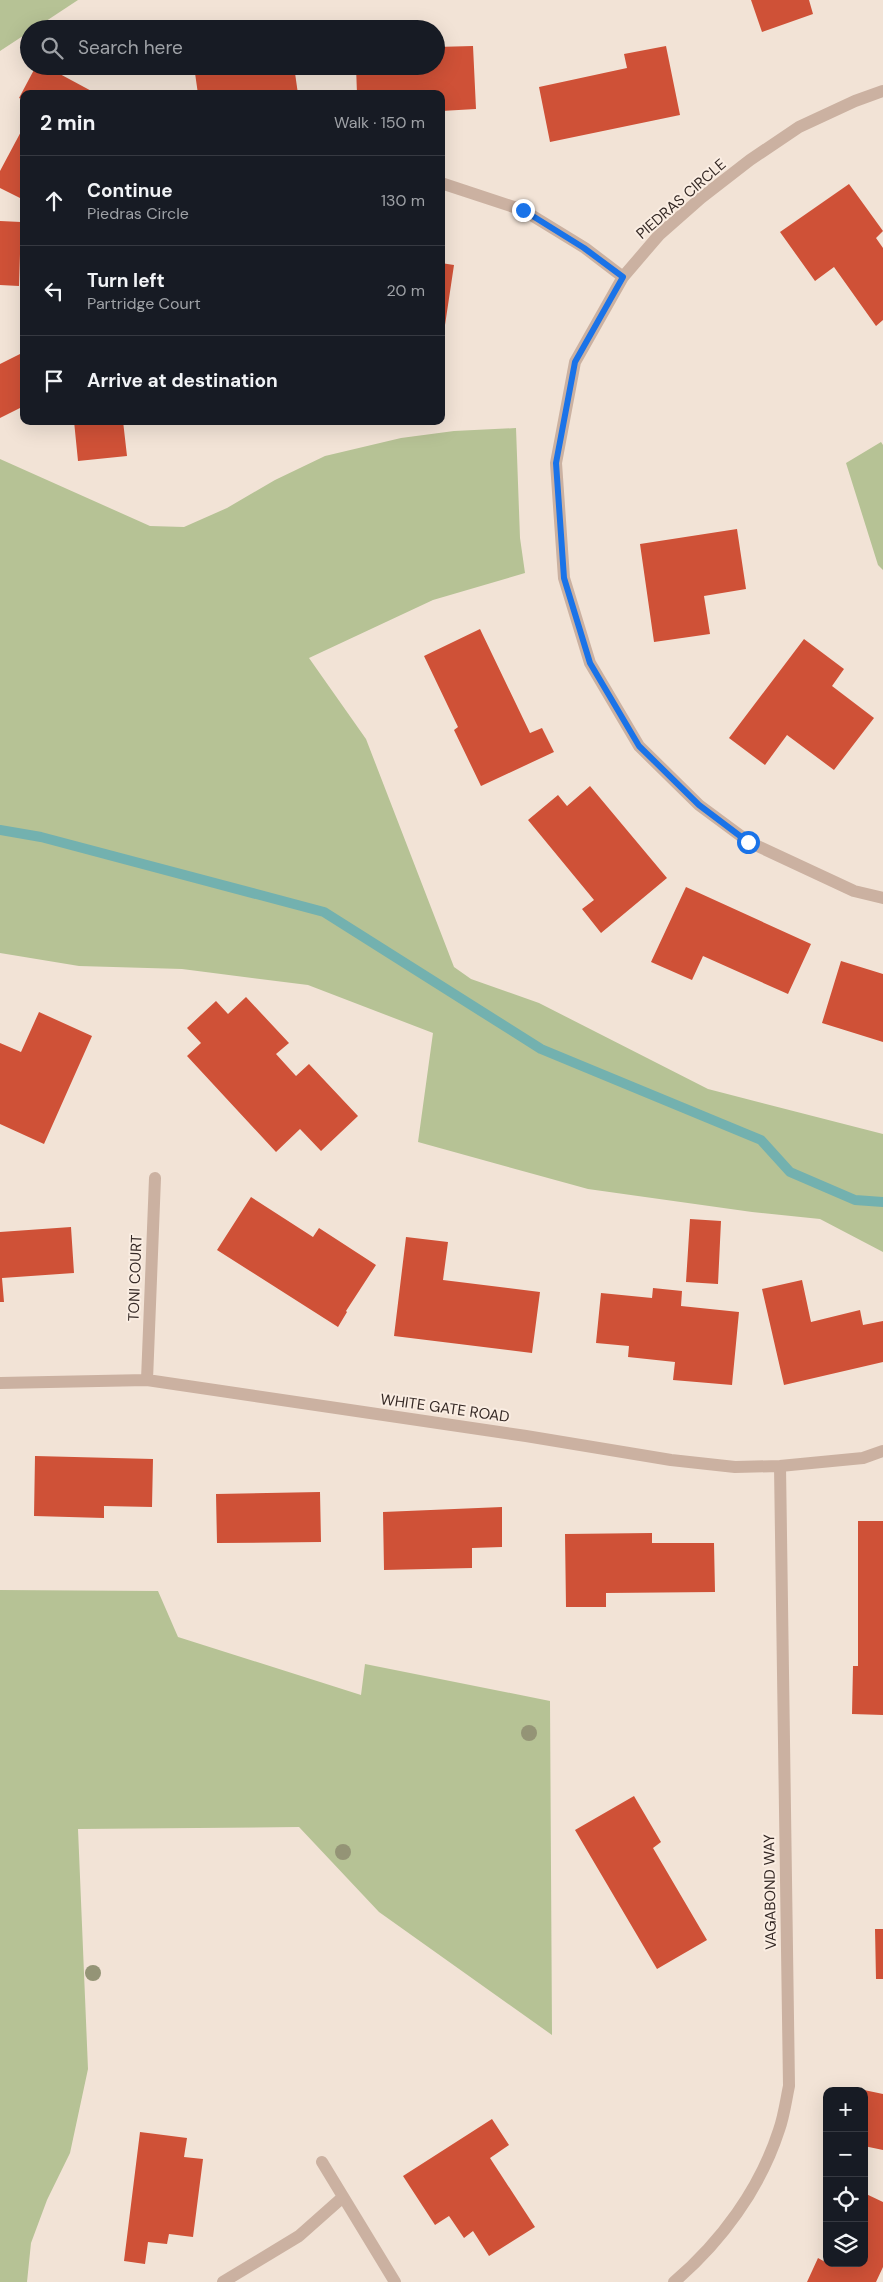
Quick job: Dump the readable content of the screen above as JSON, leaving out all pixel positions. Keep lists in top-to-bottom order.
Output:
{
  "streets": {
    "street": [
      "PIEDRAS CIRCLE",
      "TONI COURT",
      "WHITE GATE ROAD",
      "VAGABOND WAY"
    ]
  },
  "crossings": [
    ["TONI COURT", "WHITE GATE ROAD"],
    ["WHITE GATE ROAD", "VAGABOND WAY"]
  ],
  "page": {
    "search": "Search here",
    "heading": ["2 min", "Walk · 150 m"],
    "list": [
      ["Continue", "Piedras Circle", "130 m"],
      ["Turn left", "Partridge Court", "20 m"],
      "Arrive at destination"
    ],
    "map_buttons": ["+", "−"]
  }
}
